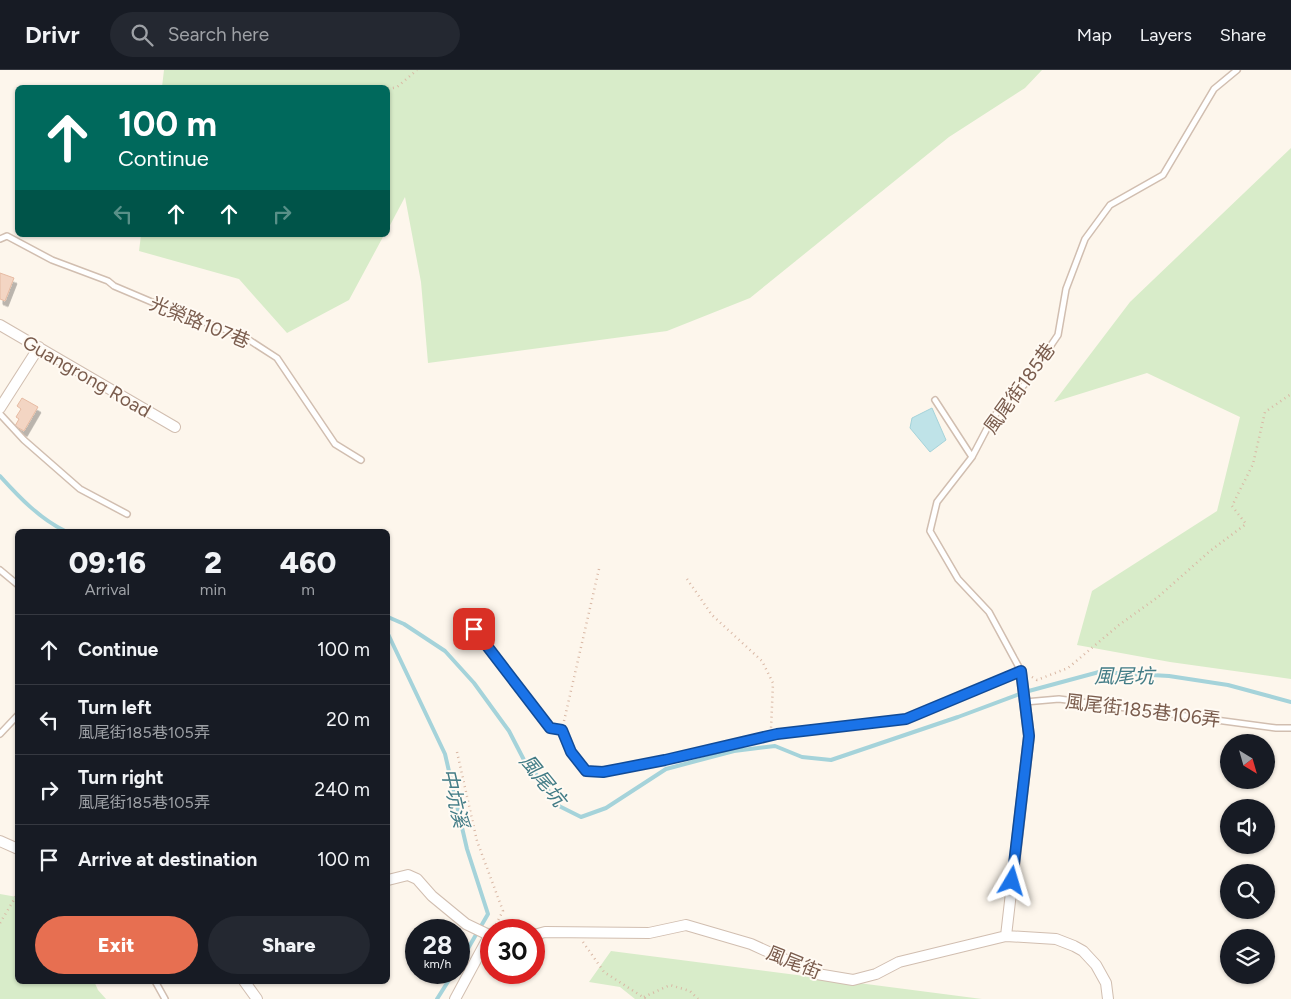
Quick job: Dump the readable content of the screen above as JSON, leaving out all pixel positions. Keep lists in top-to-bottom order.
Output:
{
  "streets": {
    "street": ["Guangrong Road", "風尾街"],
    "lane": ["光榮路107巷", "風尾街185巷", "風尾街185巷106弄"]
  },
  "water": ["風尾坑", "中坑溪"],
  "north": "bottom right",
  "page": {
    "header": "Drivr",
    "search": "Search here",
    "nav": ["Map", "Layers", "Share"],
    "turn": ["100 m", "Continue"],
    "eta": [
      "09:16",
      "Arrival",
      "2",
      "min",
      "460",
      "m"
    ],
    "list": [
      {
        "name": "Continue",
        "value": "100 m"
      },
      {
        "name": "Turn left",
        "note": "風尾街185巷105弄",
        "value": "20 m"
      },
      {
        "name": "Turn right",
        "note": "風尾街185巷105弄",
        "value": "240 m"
      },
      {
        "name": "Arrive at destination",
        "value": "100 m"
      }
    ],
    "buttons": ["Exit", "Share"],
    "speed": "28 km/h",
    "limit": "30"
  }
}
